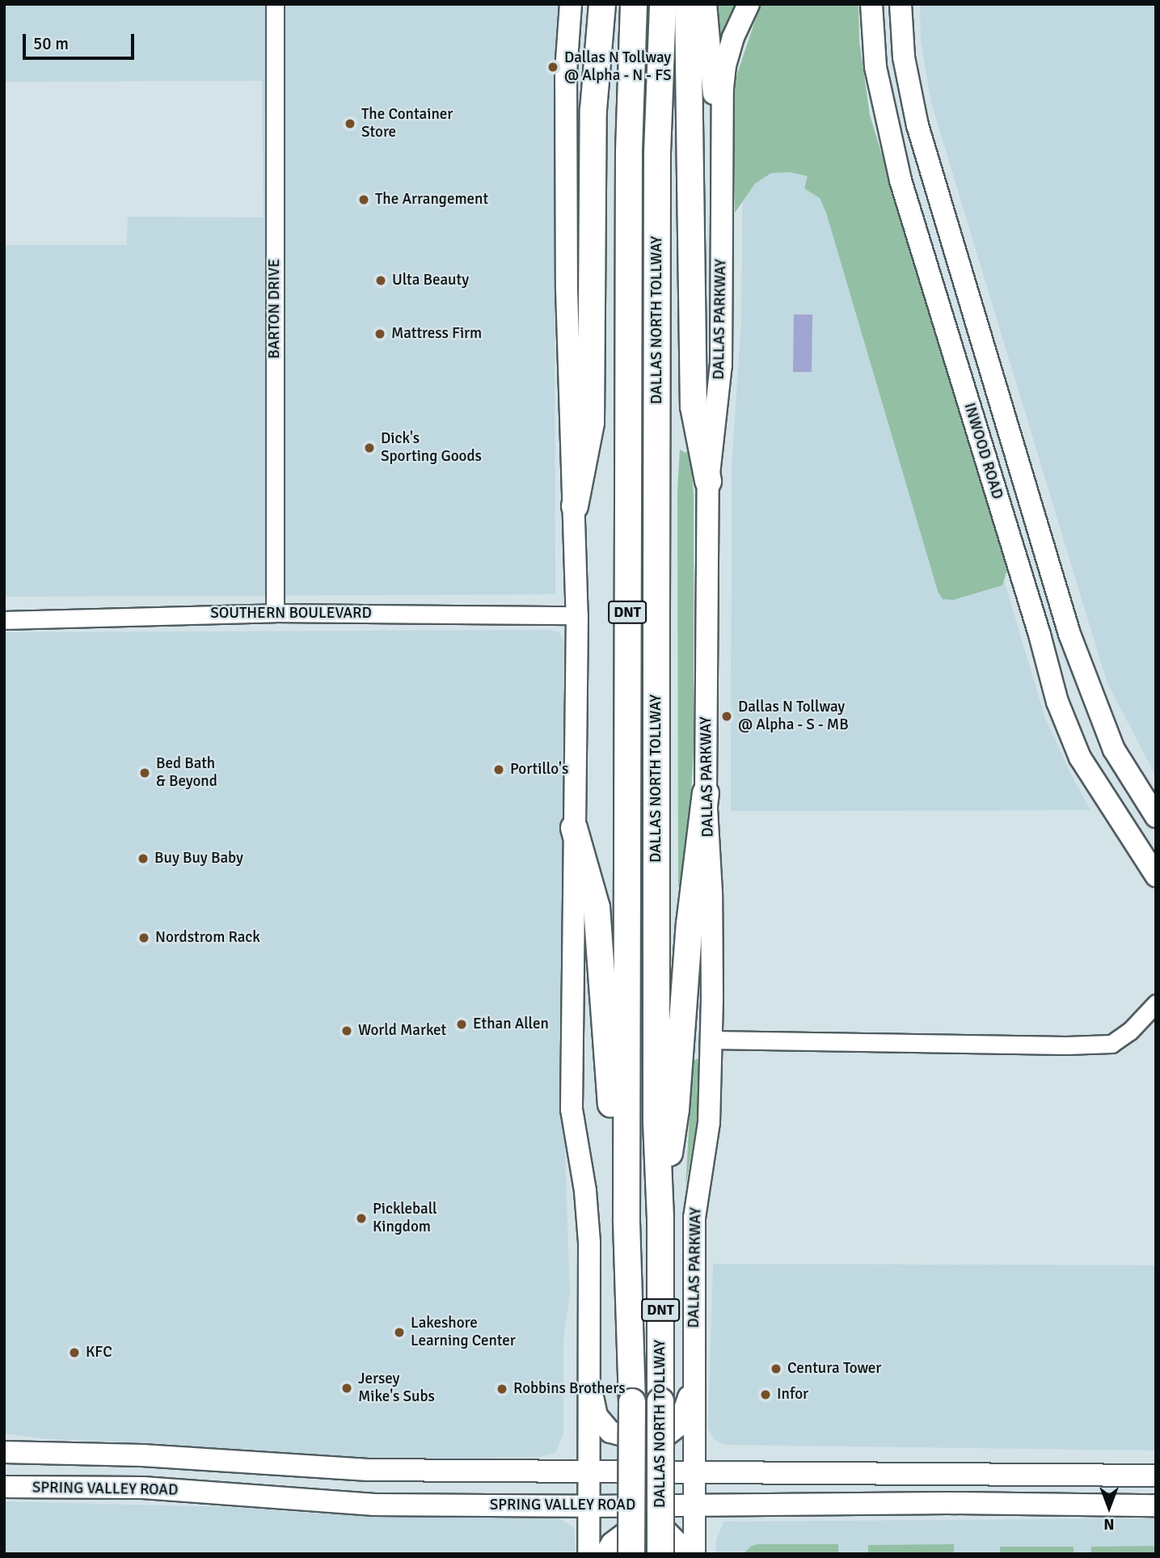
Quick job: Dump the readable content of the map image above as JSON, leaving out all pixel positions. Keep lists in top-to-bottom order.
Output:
{
  "streets": {
    "highway": ["DALLAS NORTH TOLLWAY", "DNT"],
    "main road": ["DALLAS PARKWAY", "INWOOD ROAD", "SPRING VALLEY ROAD"],
    "street": ["BARTON DRIVE", "SOUTHERN BOULEVARD"]
  },
  "crossings": [
    ["BARTON DRIVE", "SOUTHERN BOULEVARD"],
    ["DALLAS PARKWAY", "SPRING VALLEY ROAD"]
  ],
  "places": [
    "Dallas N Tollway @ Alpha - N - FS",
    "The Container Store",
    "The Arrangement",
    "Ulta Beauty",
    "Mattress Firm",
    "Dick's Sporting Goods",
    "Dallas N Tollway @ Alpha - S - MB",
    "Portillo's",
    "Bed Bath & Beyond",
    "Buy Buy Baby",
    "Nordstrom Rack",
    "Ethan Allen",
    "World Market",
    "Pickleball Kingdom",
    "Lakeshore Learning Center",
    "KFC",
    "Centura Tower",
    "Jersey Mike's Subs",
    "Robbins Brothers",
    "Infor"
  ],
  "scale_bar": "50 m",
  "north": "bottom"
}
